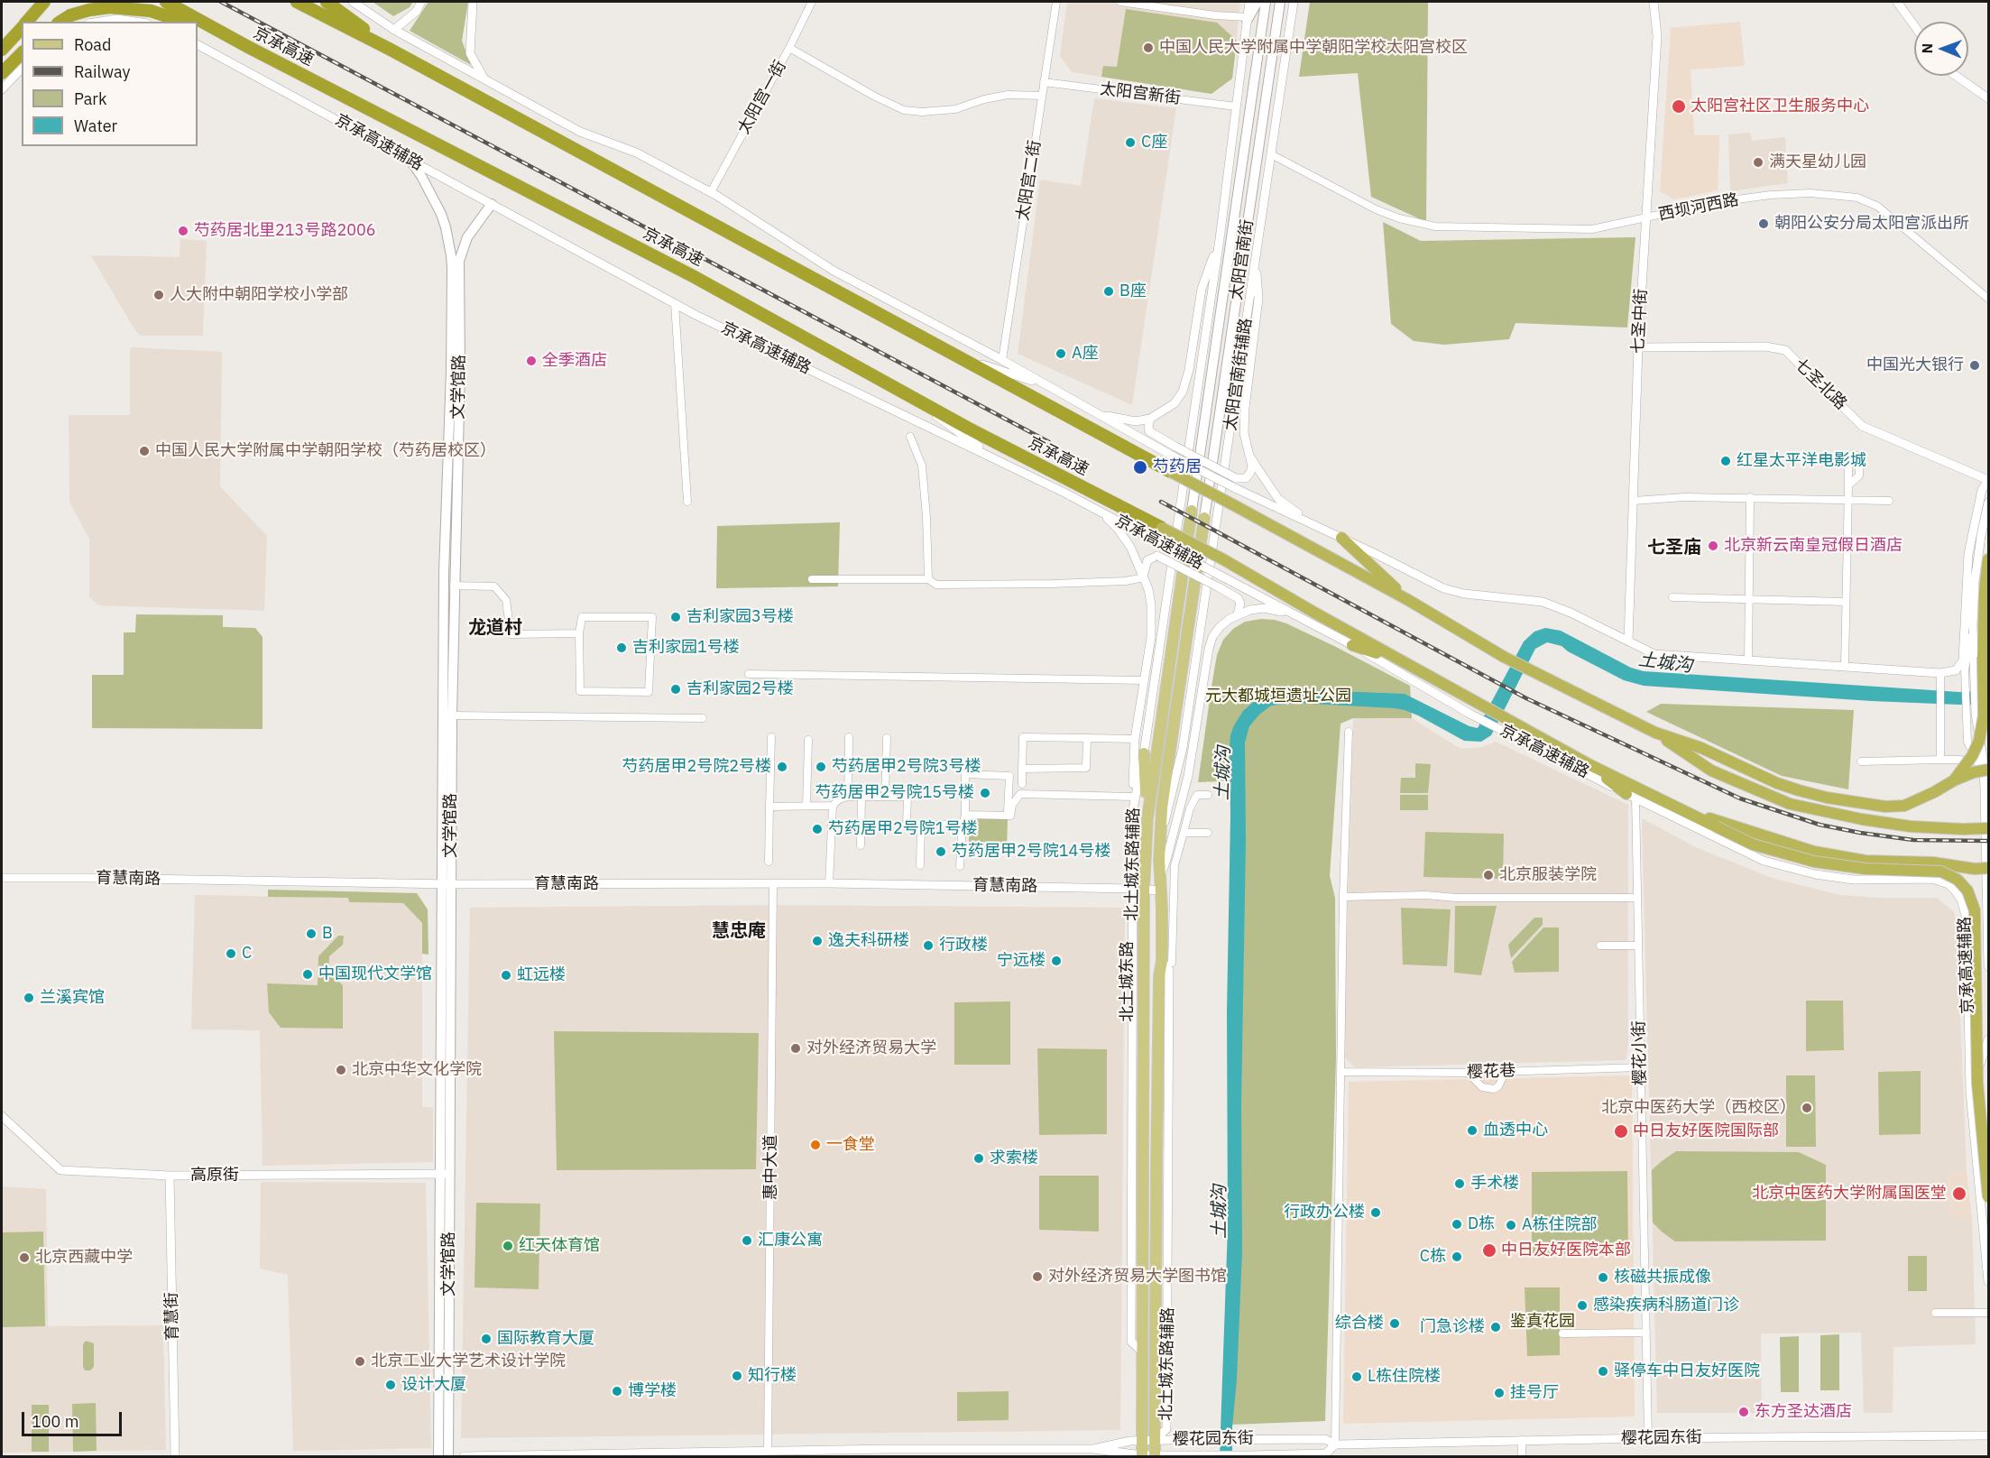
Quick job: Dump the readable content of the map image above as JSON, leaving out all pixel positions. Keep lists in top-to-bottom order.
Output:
{
  "streets": {
    "highway": ["京承高速"],
    "main road": ["太阳宫南街", "文学馆路", "北土城东路"],
    "street": [
      "太阳宫新街",
      "太阳宫一街",
      "京承高速辅路",
      "太阳宫二街",
      "西坝河西路",
      "七圣中街",
      "太阳宫南街辅路",
      "七圣北路",
      "北土城东路辅路",
      "育慧南路",
      "樱花小街",
      "樱花巷",
      "惠中大道",
      "高原街",
      "育慧街",
      "樱花园东街"
    ]
  },
  "crossings": [
    ["太阳宫新街", "太阳宫二街"],
    ["京承高速辅路", "文学馆路"],
    ["京承高速辅路", "樱花小街"],
    ["西坝河西路", "七圣中街"],
    ["西坝河西路", "太阳宫南街辅路"],
    ["太阳宫南街", "北土城东路"],
    ["七圣中街", "七圣北路"],
    ["太阳宫南街辅路", "北土城东路辅路"],
    ["文学馆路", "育慧南路"],
    ["文学馆路", "高原街"],
    ["北土城东路辅路", "育慧南路"],
    ["北土城东路辅路", "北土城东路"],
    ["育慧南路", "北土城东路"],
    ["育慧南路", "惠中大道"],
    ["北土城东路", "樱花园东街"],
    ["樱花小街", "樱花巷"],
    ["樱花小街", "樱花园东街"],
    ["高原街", "育慧街"]
  ],
  "districts": ["七圣庙", "龙道村", "慧忠庵"],
  "water": ["土城沟"],
  "parks": ["元大都城垣遗址公园", "鉴真花园"],
  "places": [
    "中国人民大学附属中学朝阳学校太阳宫校区",
    "太阳宫社区卫生服务中心",
    "C座",
    "满天星幼儿园",
    "朝阳公安分局太阳宫派出所",
    "芍药居北里213号路2006",
    "B座",
    "人大附中朝阳学校小学部",
    "A座",
    "全季酒店",
    "中国光大银行",
    "中国人民大学附属中学朝阳学校（芍药居校区）",
    "红星太平洋电影城",
    "芍药居",
    "北京新云南皇冠假日酒店",
    "吉利家园3号楼",
    "吉利家园1号楼",
    "吉利家园2号楼",
    "芍药居甲2号院2号楼",
    "芍药居甲2号院3号楼",
    "芍药居甲2号院15号楼",
    "芍药居甲2号院1号楼",
    "芍药居甲2号院14号楼",
    "北京服装学院",
    "B",
    "逸夫科研楼",
    "行政楼",
    "C",
    "宁远楼",
    "中国现代文学馆",
    "虹远楼",
    "兰溪宾馆",
    "对外经济贸易大学",
    "北京中华文化学院",
    "北京中医药大学（西校区）",
    "血透中心",
    "中日友好医院国际部",
    "一食堂",
    "求索楼",
    "手术楼",
    "北京中医药大学附属国医堂",
    "行政办公楼",
    "D栋",
    "A栋住院部",
    "汇康公寓",
    "红天体育馆",
    "中日友好医院本部",
    "C栋",
    "北京西藏中学",
    "对外经济贸易大学图书馆",
    "核磁共振成像",
    "感染疾病科肠道门诊",
    "综合楼",
    "门急诊楼",
    "国际教育大厦",
    "北京工业大学艺术设计学院",
    "驿停车中日友好医院",
    "知行楼",
    "L栋住院楼",
    "设计大厦",
    "博学楼",
    "挂号厅",
    "东方圣达酒店"
  ],
  "legend": [
    "Road",
    "Railway",
    "Park",
    "Water"
  ],
  "scale_bar": "100 m",
  "north": "left"
}
